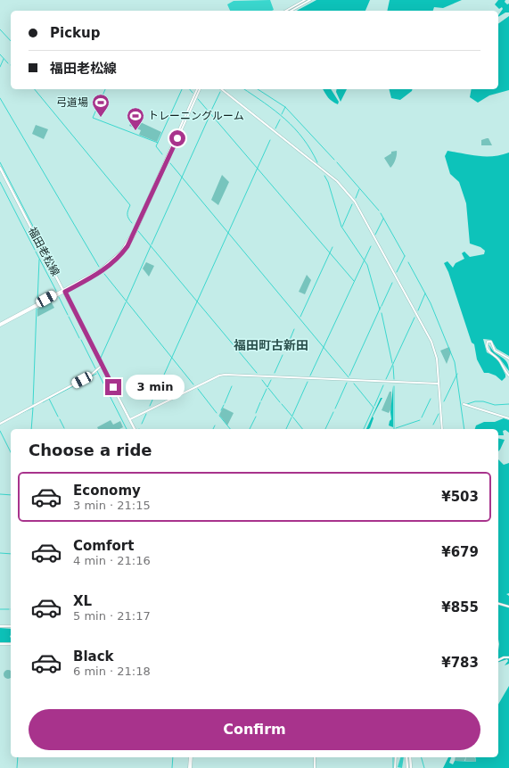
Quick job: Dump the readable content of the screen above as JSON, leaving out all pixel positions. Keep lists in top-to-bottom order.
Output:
{
  "streets": {
    "main road": ["福田老松線"]
  },
  "districts": ["福田町古新田"],
  "places": {
    "sports": ["弓道場", "トレーニングルーム"]
  },
  "page": {
    "banner": ["Pickup", "福田老松線"],
    "bubble": "3 min",
    "heading": "Choose a ride",
    "list": [
      {
        "name": "Economy",
        "note": "3 min · 21:15",
        "value": "¥503"
      },
      {
        "name": "Comfort",
        "note": "4 min · 21:16",
        "value": "¥679"
      },
      {
        "name": "XL",
        "note": "5 min · 21:17",
        "value": "¥855"
      },
      {
        "name": "Black",
        "note": "6 min · 21:18",
        "value": "¥783"
      }
    ],
    "buttons": "Confirm"
  }
}
